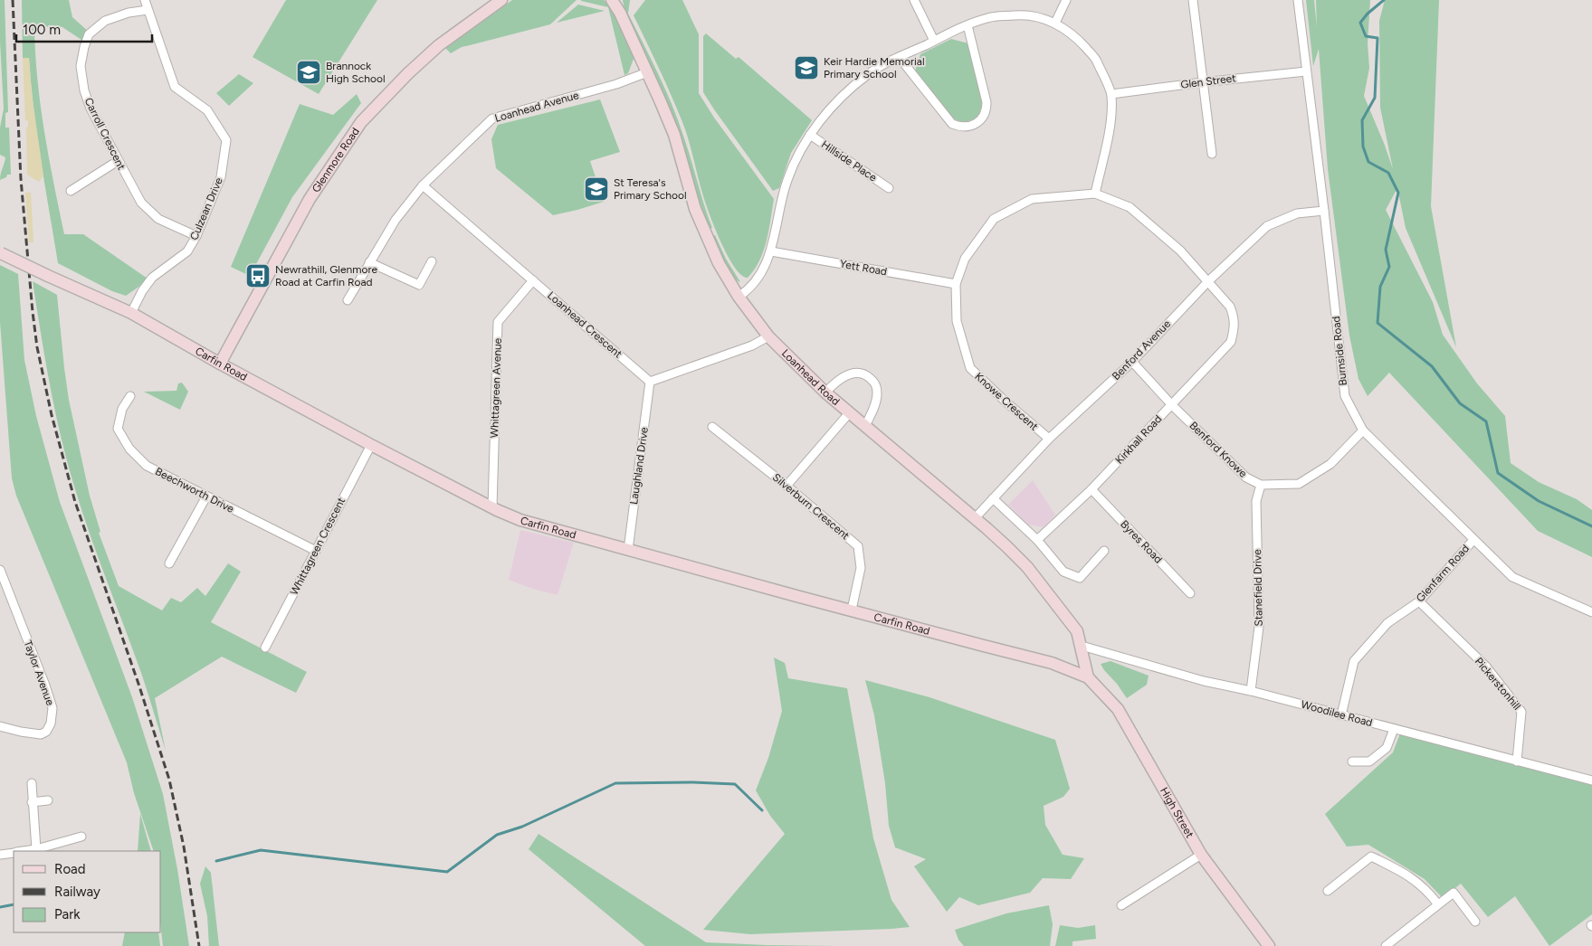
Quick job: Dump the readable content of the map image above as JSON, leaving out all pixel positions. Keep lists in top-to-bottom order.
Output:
{
  "streets": {
    "main road": [
      "Glenmore Road",
      "Carfin Road",
      "Loanhead Road",
      "High Street"
    ],
    "street": [
      "Glen Street",
      "Loanhead Avenue",
      "Carroll Crescent",
      "Hillside Place",
      "Culzean Drive",
      "Yett Road",
      "Loanhead Crescent",
      "Benford Avenue",
      "Burnside Road",
      "Whittagreen Avenue",
      "Knowe Crescent",
      "Kirkhall Road",
      "Benford Knowe",
      "Laughland Drive",
      "Beechworth Drive",
      "Silverburn Crescent",
      "Byres Road",
      "Whittagreen Crescent",
      "Glenfarm Road",
      "Stanefield Drive",
      "Taylor Avenue",
      "Pickerstonhill",
      "Woodilee Road"
    ]
  },
  "crossings": [
    ["Glen Street", "Burnside Road"],
    ["Loanhead Avenue", "Loanhead Crescent"],
    ["Loanhead Avenue", "Loanhead Road"],
    ["Carroll Crescent", "Culzean Drive"],
    ["Glenmore Road", "Carfin Road"],
    ["Culzean Drive", "Carfin Road"],
    ["Yett Road", "Knowe Crescent"],
    ["Loanhead Crescent", "Whittagreen Avenue"],
    ["Loanhead Crescent", "Laughland Drive"],
    ["Benford Avenue", "Burnside Road"],
    ["Benford Avenue", "Loanhead Road"],
    ["Benford Avenue", "Knowe Crescent"],
    ["Benford Avenue", "Kirkhall Road"],
    ["Benford Avenue", "Benford Knowe"],
    ["Burnside Road", "Glenfarm Road"],
    ["Carfin Road", "Loanhead Road"],
    ["Carfin Road", "Whittagreen Avenue"],
    ["Carfin Road", "Laughland Drive"],
    ["Carfin Road", "Silverburn Crescent"],
    ["Carfin Road", "Whittagreen Crescent"],
    ["Carfin Road", "High Street"],
    ["Loanhead Road", "Woodilee Road"],
    ["Loanhead Road", "High Street"],
    ["Knowe Crescent", "Kirkhall Road"],
    ["Kirkhall Road", "Benford Knowe"],
    ["Kirkhall Road", "Byres Road"],
    ["Benford Knowe", "Stanefield Drive"],
    ["Beechworth Drive", "Whittagreen Crescent"],
    ["Glenfarm Road", "Pickerstonhill"],
    ["Glenfarm Road", "Woodilee Road"],
    ["Stanefield Drive", "Woodilee Road"],
    ["Pickerstonhill", "Woodilee Road"]
  ],
  "places": {
    "school or university": ["Keir Hardie Memorial Primary School", "Brannock High School", "St Teresa's Primary School"],
    "bus stop": ["Newrathill, Glenmore Road at Carfin Road"]
  },
  "legend": ["Road", "Railway", "Park"],
  "scale_bar": "100 m"
}
